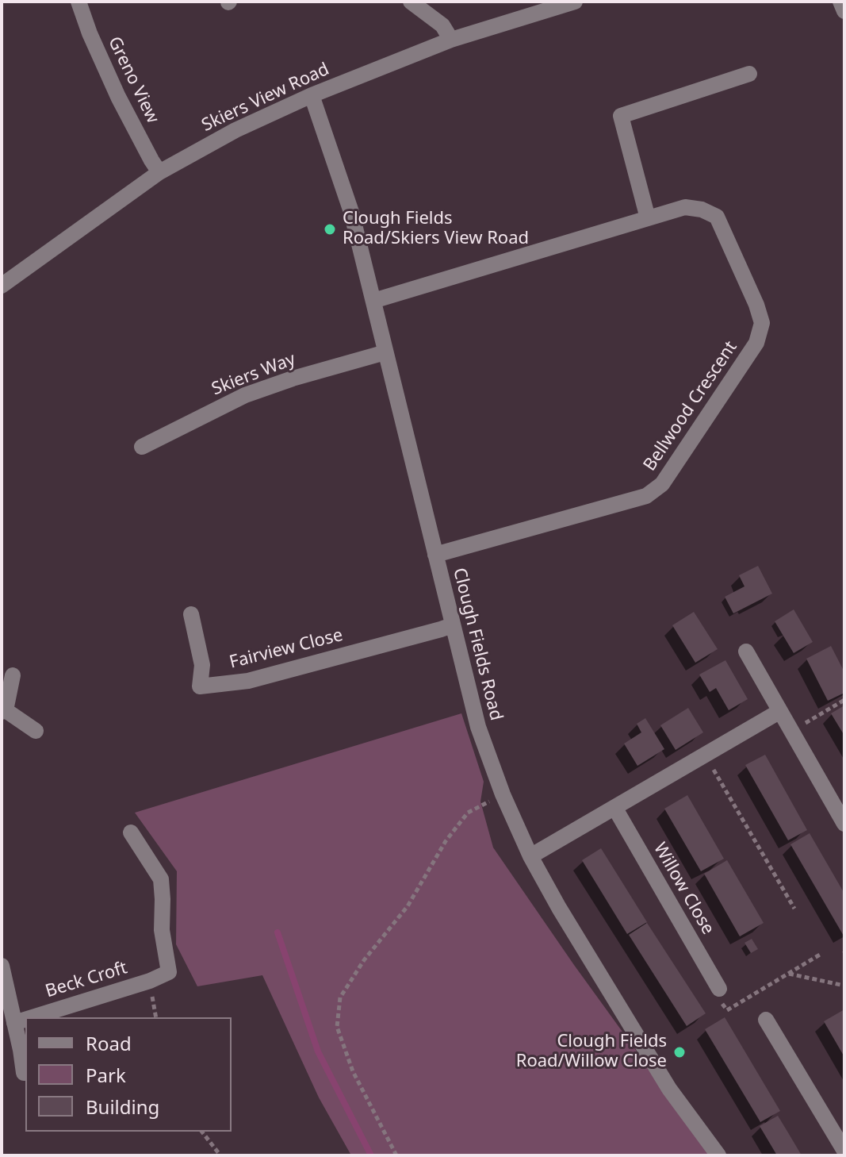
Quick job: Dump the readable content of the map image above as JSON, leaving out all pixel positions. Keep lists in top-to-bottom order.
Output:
{
  "streets": {
    "street": [
      "Greno View",
      "Skiers View Road",
      "Skiers Way",
      "Bellwood Crescent",
      "Clough Fields Road",
      "Fairview Close",
      "Willow Close",
      "Beck Croft"
    ]
  },
  "crossings": [
    ["Greno View", "Skiers View Road"],
    ["Skiers View Road", "Clough Fields Road"],
    ["Skiers Way", "Clough Fields Road"],
    ["Bellwood Crescent", "Clough Fields Road"],
    ["Clough Fields Road", "Fairview Close"]
  ],
  "places": ["Clough Fields Road/Skiers View Road", "Clough Fields Road/Willow Close"],
  "legend": ["Road", "Park", "Building"]
}
